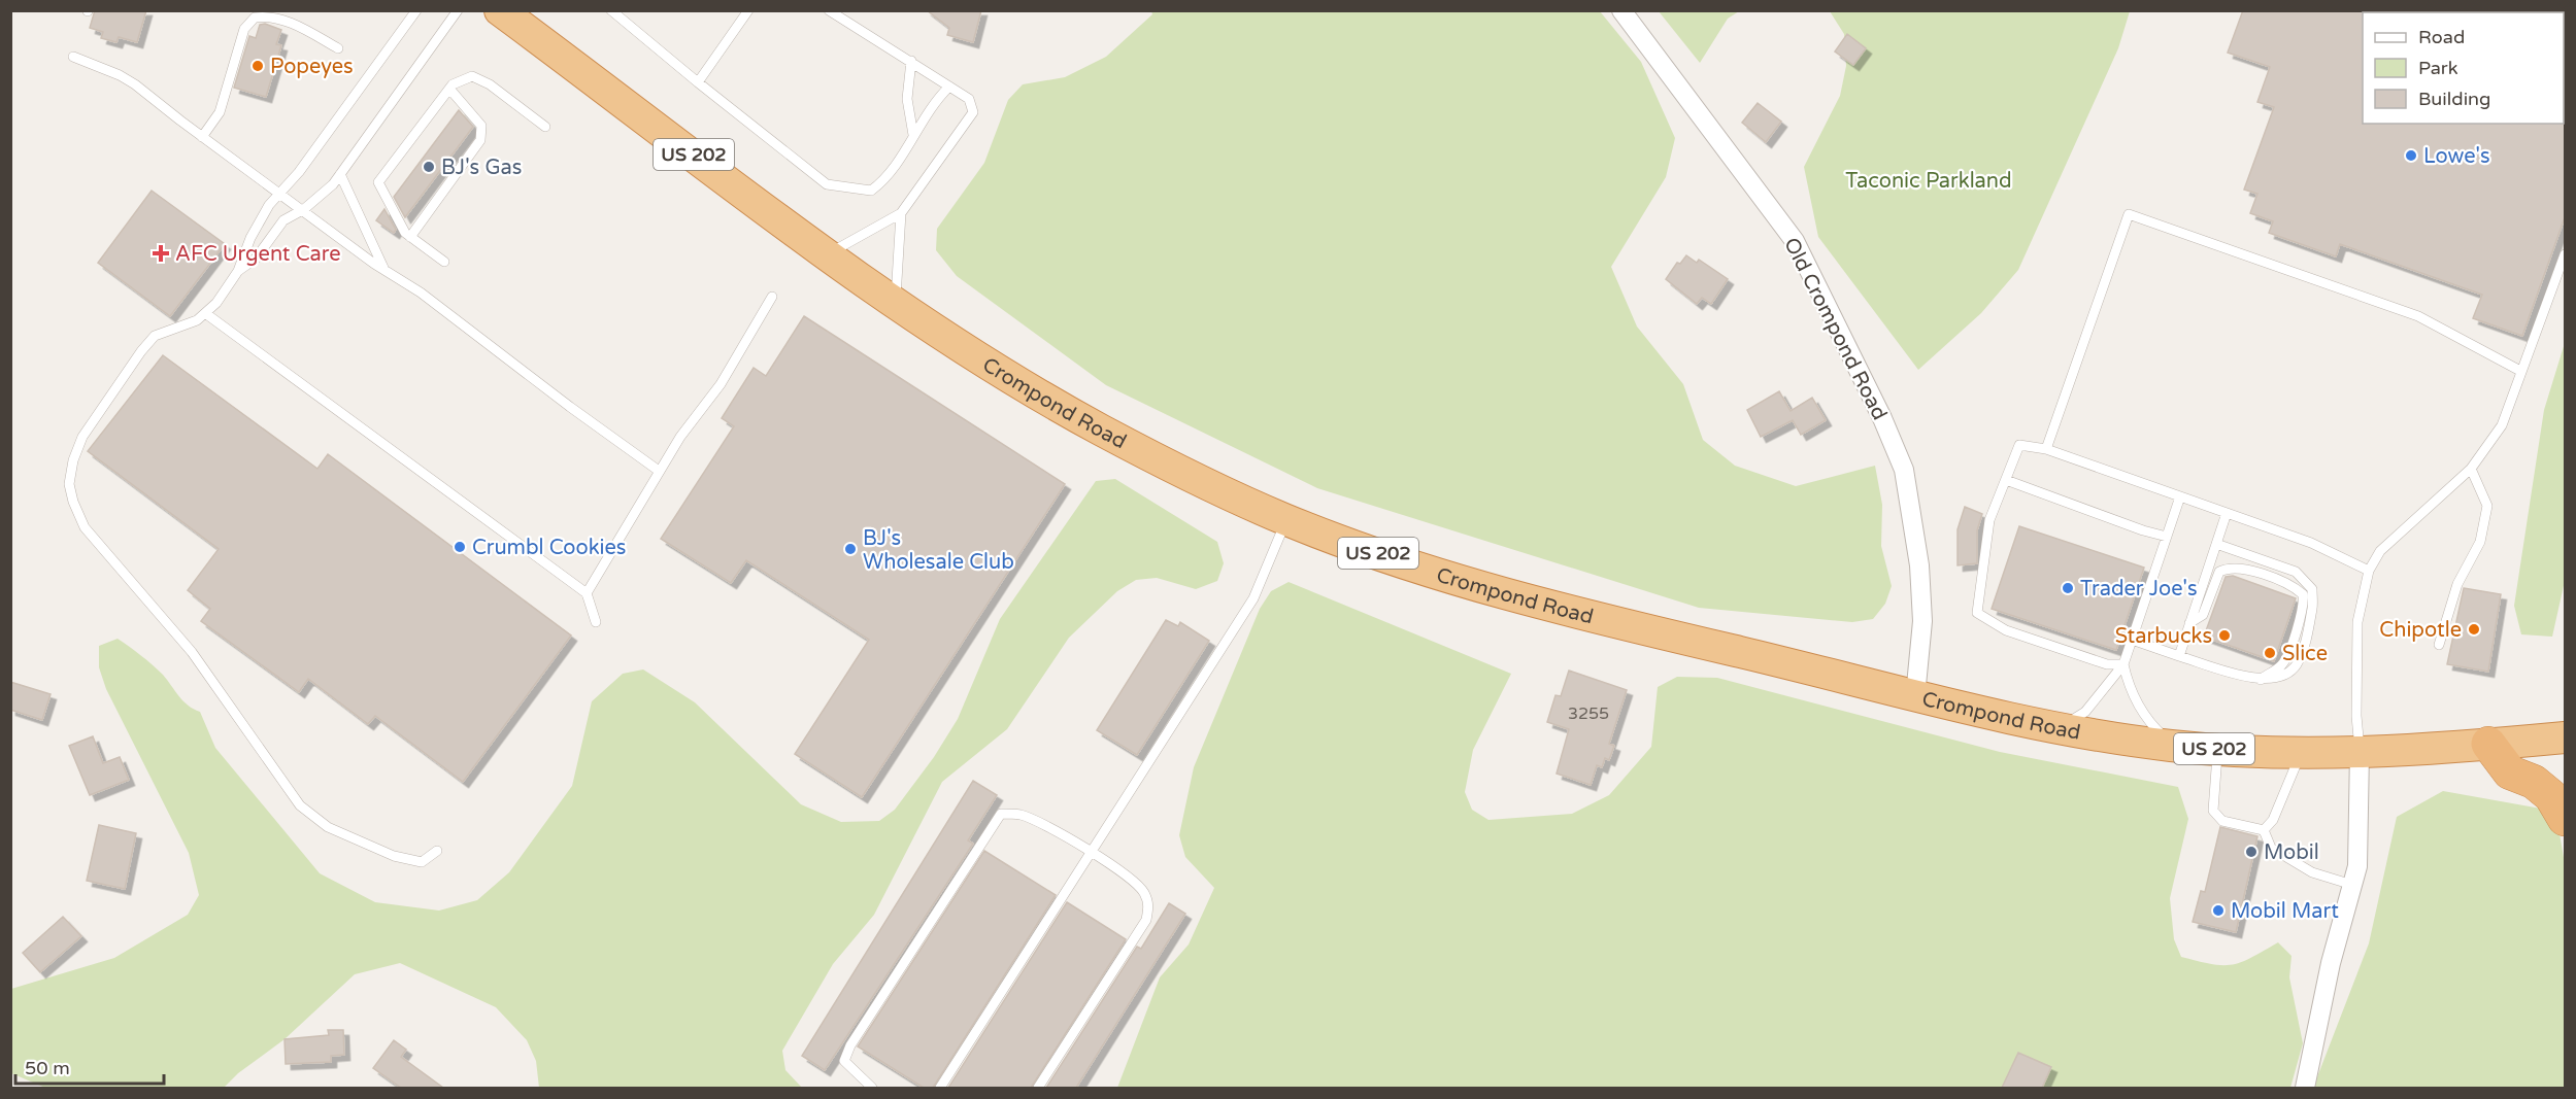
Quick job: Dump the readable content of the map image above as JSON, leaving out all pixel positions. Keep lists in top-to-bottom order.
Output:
{
  "streets": {
    "highway": ["US 202", "Crompond Road"],
    "street": ["Old Crompond Road"]
  },
  "crossings": [
    ["Old Crompond Road", "Crompond Road"]
  ],
  "parks": ["Taconic Parkland"],
  "places": {
    "other": [
      "Popeyes",
      "Lowe's",
      "BJ's Gas",
      "Crumbl Cookies",
      "BJ's Wholesale Club",
      "Trader Joe's",
      "Chipotle",
      "Starbucks",
      "Slice",
      "Mobil",
      "Mobil Mart"
    ],
    "health": ["AFC Urgent Care"]
  },
  "house_numbers": ["3255"],
  "legend": ["Road", "Park", "Building"],
  "scale_bar": "50 m"
}
